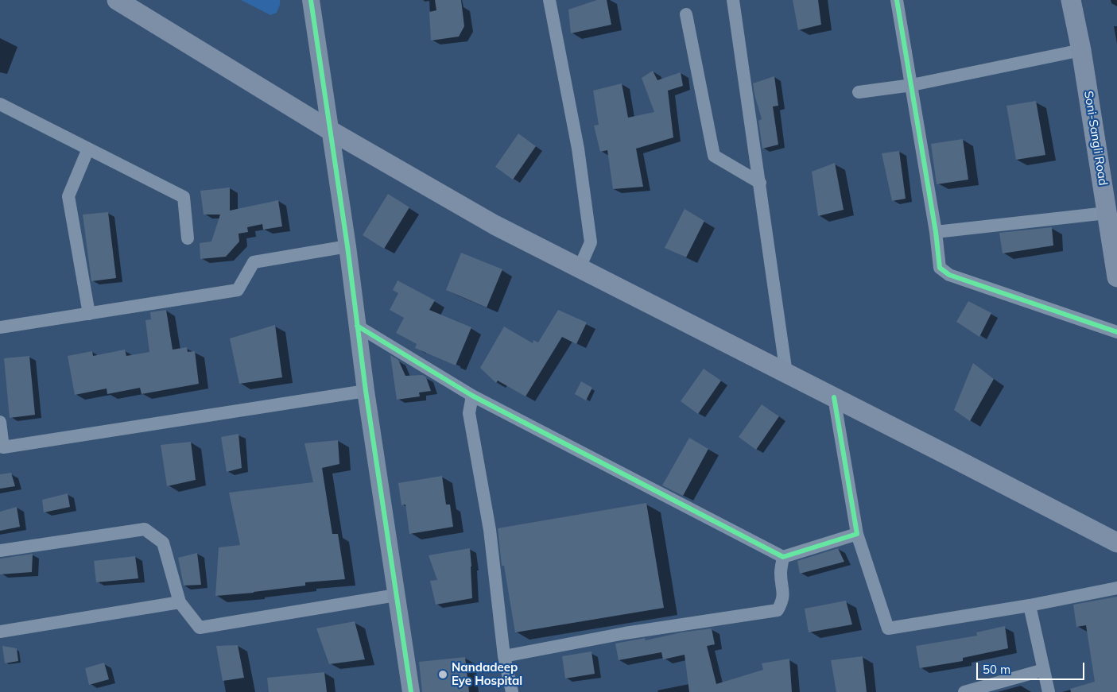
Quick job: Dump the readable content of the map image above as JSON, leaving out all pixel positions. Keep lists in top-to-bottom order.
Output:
{
  "streets": {
    "main road": ["Soni-Sangli Road"]
  },
  "places": ["Nandadeep Eye Hospital"],
  "scale_bar": "50 m"
}
